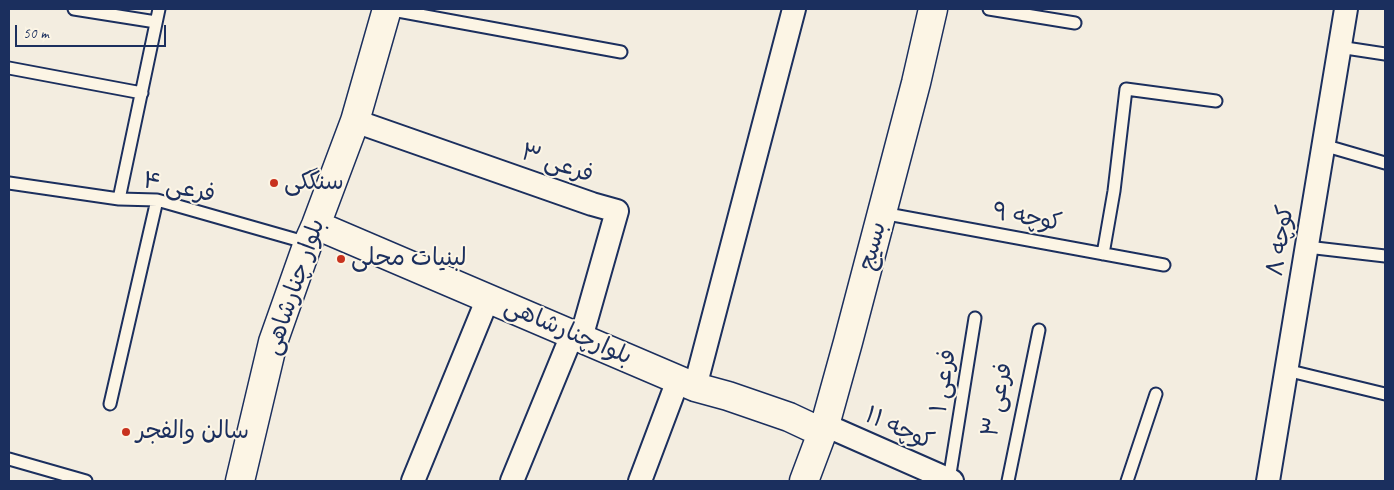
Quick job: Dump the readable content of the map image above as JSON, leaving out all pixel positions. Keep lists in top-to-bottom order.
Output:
{
  "streets": {
    "street": [
      "فرعی ۳",
      "کوچه ۸",
      "بسیج",
      "بلوار چنارشاهی",
      "بلوارچنارشاهی",
      "کوچه ۱۱"
    ],
    "lane": ["فرعی ۴", "کوچه ۹", "فرعی ۱"]
  },
  "crossings": [
    ["فرعی ۳", "بلوار چنارشاهی"],
    ["فرعی ۳", "بلوارچنارشاهی"],
    ["فرعی ۴", "بلوار چنارشاهی"],
    ["فرعی ۴", "بلوارچنارشاهی"],
    ["کوچه ۹", "بسیج"],
    ["بسیج", "بلوارچنارشاهی"],
    ["بسیج", "کوچه ۱۱"],
    ["بلوار چنارشاهی", "بلوارچنارشاهی"],
    ["بلوارچنارشاهی", "کوچه ۱۱"],
    ["فرعی ۱", "کوچه ۱۱"]
  ],
  "places": ["سنگکی", "لبنیات محلی", "سالن والفجر"],
  "scale_bar": "50 m"
}
